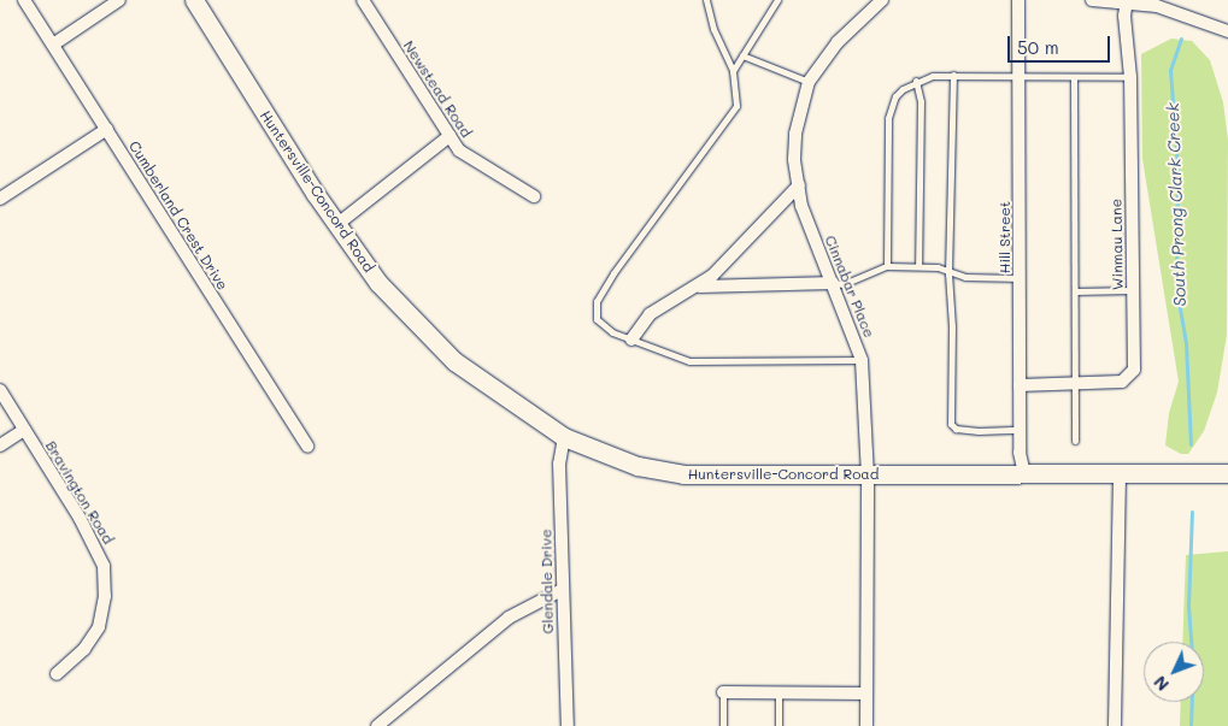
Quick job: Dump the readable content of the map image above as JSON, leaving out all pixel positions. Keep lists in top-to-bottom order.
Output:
{
  "streets": {
    "main road": ["Huntersville-Concord Road"],
    "street": [
      "Newstead Road",
      "Cumberland Crest Drive",
      "Hill Street",
      "Winmau Lane",
      "Cinnabar Place",
      "Bravington Road",
      "Glendale Drive"
    ]
  },
  "crossings": [
    ["Huntersville-Concord Road", "Hill Street"],
    ["Huntersville-Concord Road", "Cinnabar Place"],
    ["Huntersville-Concord Road", "Glendale Drive"],
    ["Hill Street", "Winmau Lane"]
  ],
  "water": ["South Prong Clark Creek"],
  "scale_bar": "50 m",
  "north": "bottom left"
}
